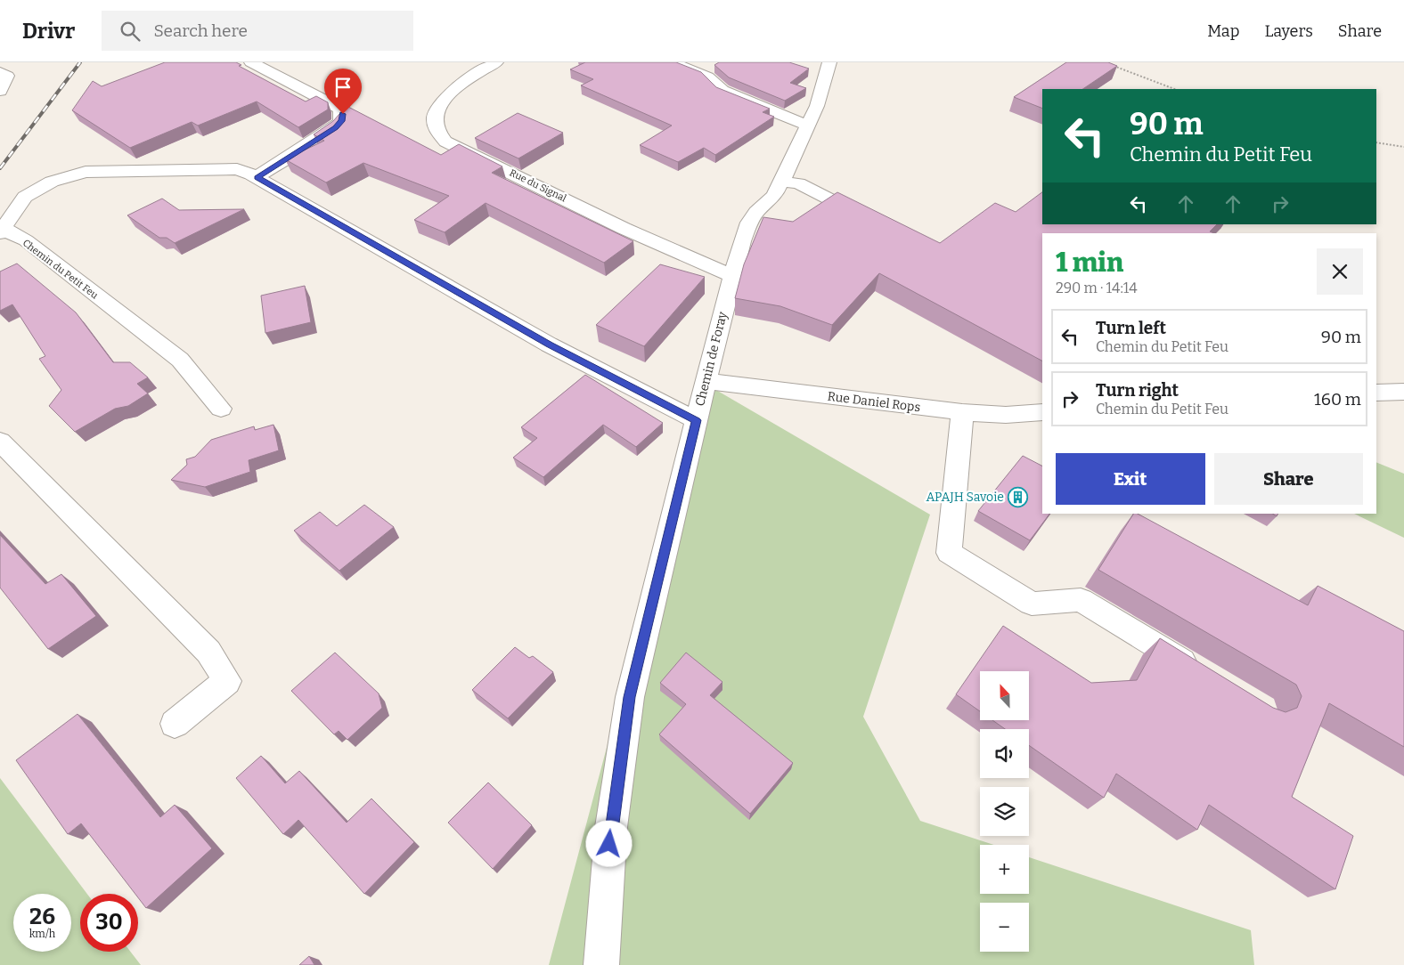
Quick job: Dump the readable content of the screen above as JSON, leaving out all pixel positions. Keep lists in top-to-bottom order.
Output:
{
  "streets": {
    "street": [
      "Rue du Signal",
      "Chemin du Petit Feu",
      "Chemin de Foray",
      "Rue Daniel Rops"
    ]
  },
  "crossings": [
    ["Rue du Signal", "Chemin de Foray"],
    ["Chemin du Petit Feu", "Chemin de Foray"],
    ["Chemin de Foray", "Rue Daniel Rops"]
  ],
  "places": {
    "building": ["APAJH Savoie"]
  },
  "north": "top",
  "page": {
    "header": "Drivr",
    "search": "Search here",
    "nav": ["Map", "Layers", "Share"],
    "turn": ["90 m", "Chemin du Petit Feu"],
    "heading": ["1 min", "290 m · 14:14"],
    "list": [
      {
        "name": "Turn left",
        "note": "Chemin du Petit Feu",
        "value": "90 m"
      },
      {
        "name": "Turn right",
        "note": "Chemin du Petit Feu",
        "value": "160 m"
      }
    ],
    "buttons": ["Exit", "Share"],
    "map_buttons": ["+", "−"],
    "speed": "26 km/h",
    "limit": "30"
  }
}
